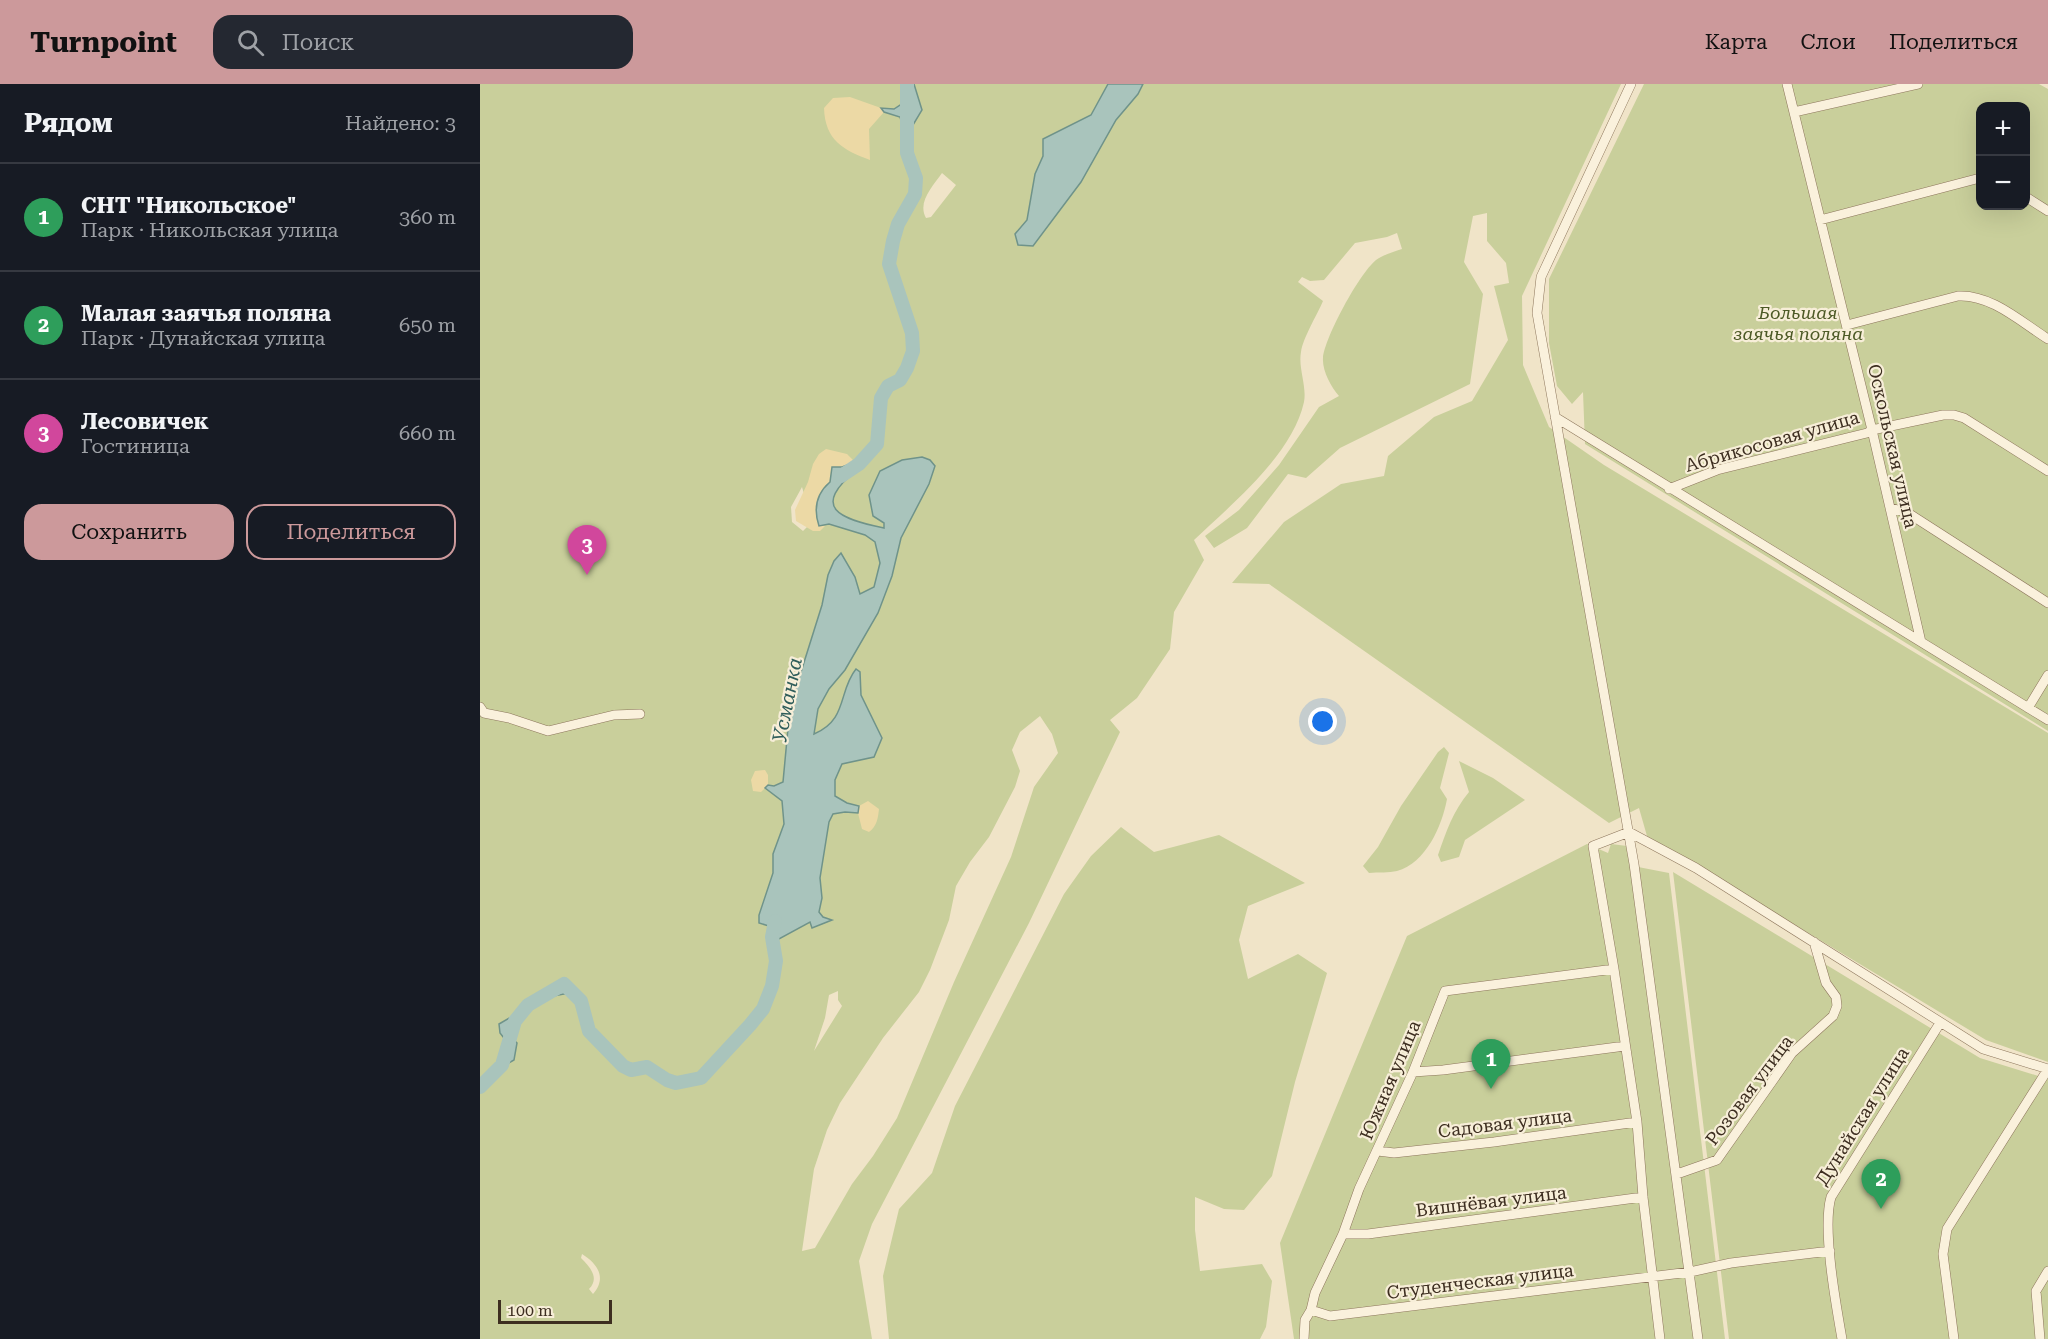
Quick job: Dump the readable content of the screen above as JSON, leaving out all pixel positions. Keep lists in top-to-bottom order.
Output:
{
  "streets": {
    "street": [
      "Абрикосовая улица",
      "Оскольская улица",
      "Южная улица",
      "Розовая улица",
      "Дунайская улица",
      "Садовая улица",
      "Вишнёвая улица",
      "Студенческая улица"
    ]
  },
  "crossings": [
    ["Абрикосовая улица", "Оскольская улица"],
    ["Южная улица", "Садовая улица"],
    ["Южная улица", "Вишнёвая улица"],
    ["Южная улица", "Студенческая улица"],
    ["Дунайская улица", "Студенческая улица"]
  ],
  "water": ["Усманка"],
  "parks": ["Большая заячья поляна"],
  "scale_bar": "100 m",
  "page": {
    "header": "Turnpoint",
    "search": "Поиск",
    "nav": ["Карта", "Слои", "Поделиться"],
    "heading": ["Рядом", "Найдено: 3"],
    "map_buttons": ["+", "−"],
    "list": [
      {
        "mark": "1",
        "name": "СНТ \"Никольское\"",
        "note": "Парк · Никольская улица",
        "value": "360 m"
      },
      {
        "mark": "2",
        "name": "Малая заячья поляна",
        "note": "Парк · Дунайская улица",
        "value": "650 m"
      },
      {
        "mark": "3",
        "name": "Лесовичек",
        "note": "Гостиница",
        "value": "660 m"
      }
    ],
    "buttons": ["Сохранить", "Поделиться"],
    "pins": ["3", "1", "2"],
    "scale": "100 m"
  }
}
